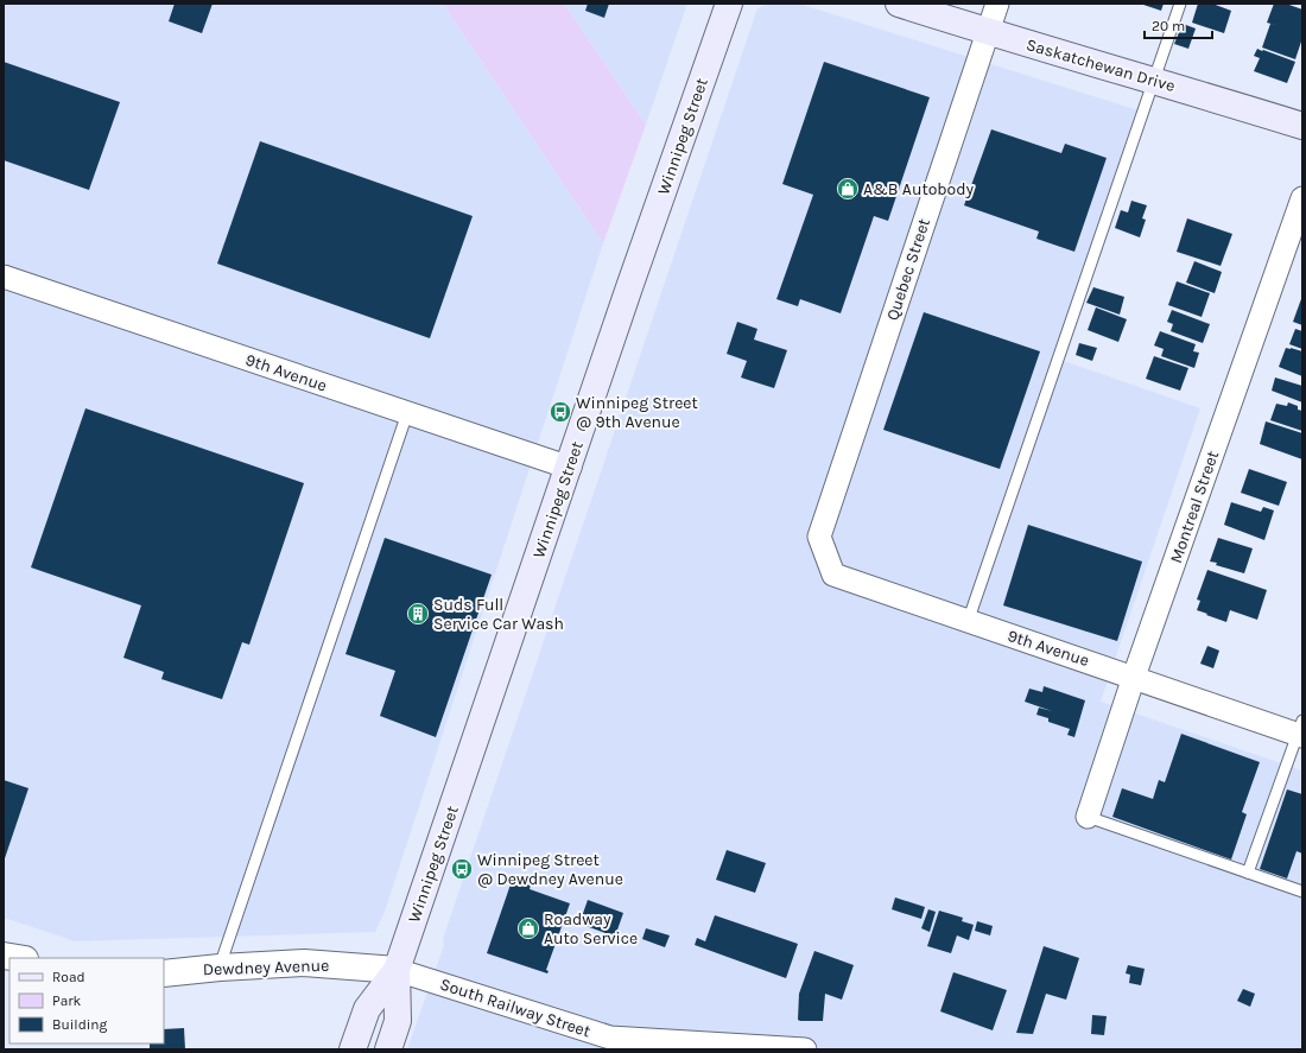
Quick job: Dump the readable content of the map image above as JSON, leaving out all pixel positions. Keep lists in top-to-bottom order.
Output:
{
  "streets": {
    "main road": ["Saskatchewan Drive", "Winnipeg Street"],
    "street": [
      "Quebec Street",
      "9th Avenue",
      "Montreal Street",
      "Dewdney Avenue",
      "South Railway Street"
    ]
  },
  "crossings": [
    ["Saskatchewan Drive", "Quebec Street"],
    ["Winnipeg Street", "9th Avenue"],
    ["Winnipeg Street", "Dewdney Avenue"],
    ["Winnipeg Street", "South Railway Street"],
    ["Quebec Street", "9th Avenue"],
    ["9th Avenue", "Montreal Street"],
    ["Dewdney Avenue", "South Railway Street"]
  ],
  "places": {
    "shop": ["A&B Autobody", "Roadway Auto Service"],
    "bus stop": ["Winnipeg Street @ 9th Avenue", "Winnipeg Street @ Dewdney Avenue"],
    "building": ["Suds Full Service Car Wash"]
  },
  "legend": ["Road", "Park", "Building"],
  "scale_bar": "20 m"
}
